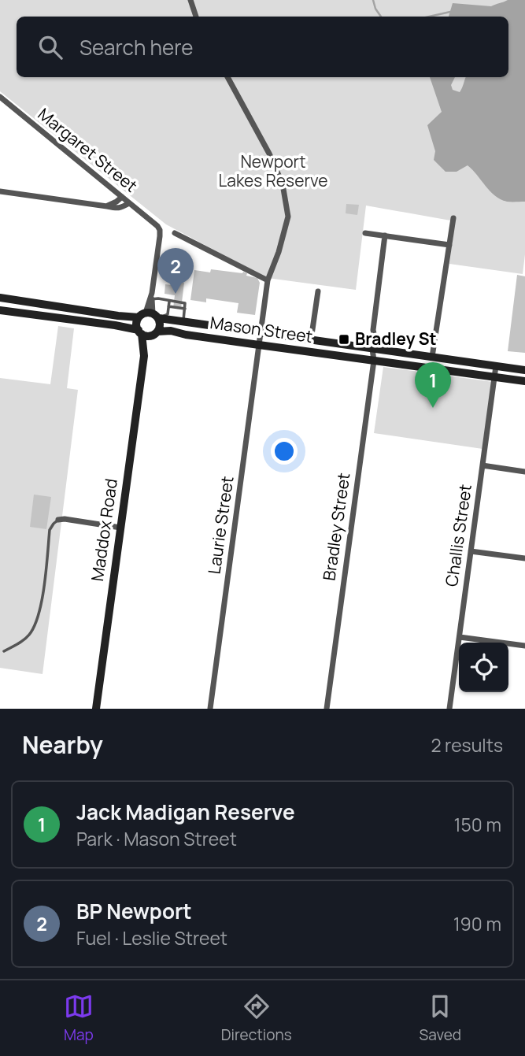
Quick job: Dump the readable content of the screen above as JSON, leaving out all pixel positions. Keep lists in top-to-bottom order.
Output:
{
  "streets": {
    "street": [
      "Margaret Street",
      "Mason Street",
      "Laurie Street",
      "Bradley Street",
      "Maddox Road",
      "Challis Street"
    ]
  },
  "crossings": [
    ["Mason Street", "Laurie Street"],
    ["Mason Street", "Bradley Street"],
    ["Mason Street", "Maddox Road"],
    ["Mason Street", "Challis Street"]
  ],
  "parks": ["Newport Lakes Reserve"],
  "places": {
    "transit": ["Bradley St"]
  },
  "page": {
    "search": "Search here",
    "pins": ["2", "1"],
    "heading": ["Nearby", "2 results"],
    "list": [
      {
        "mark": "1",
        "name": "Jack Madigan Reserve",
        "note": "Park · Mason Street",
        "value": "150 m"
      },
      {
        "mark": "2",
        "name": "BP Newport",
        "note": "Fuel · Leslie Street",
        "value": "190 m"
      }
    ],
    "nav": ["Map", "Directions", "Saved"]
  }
}
